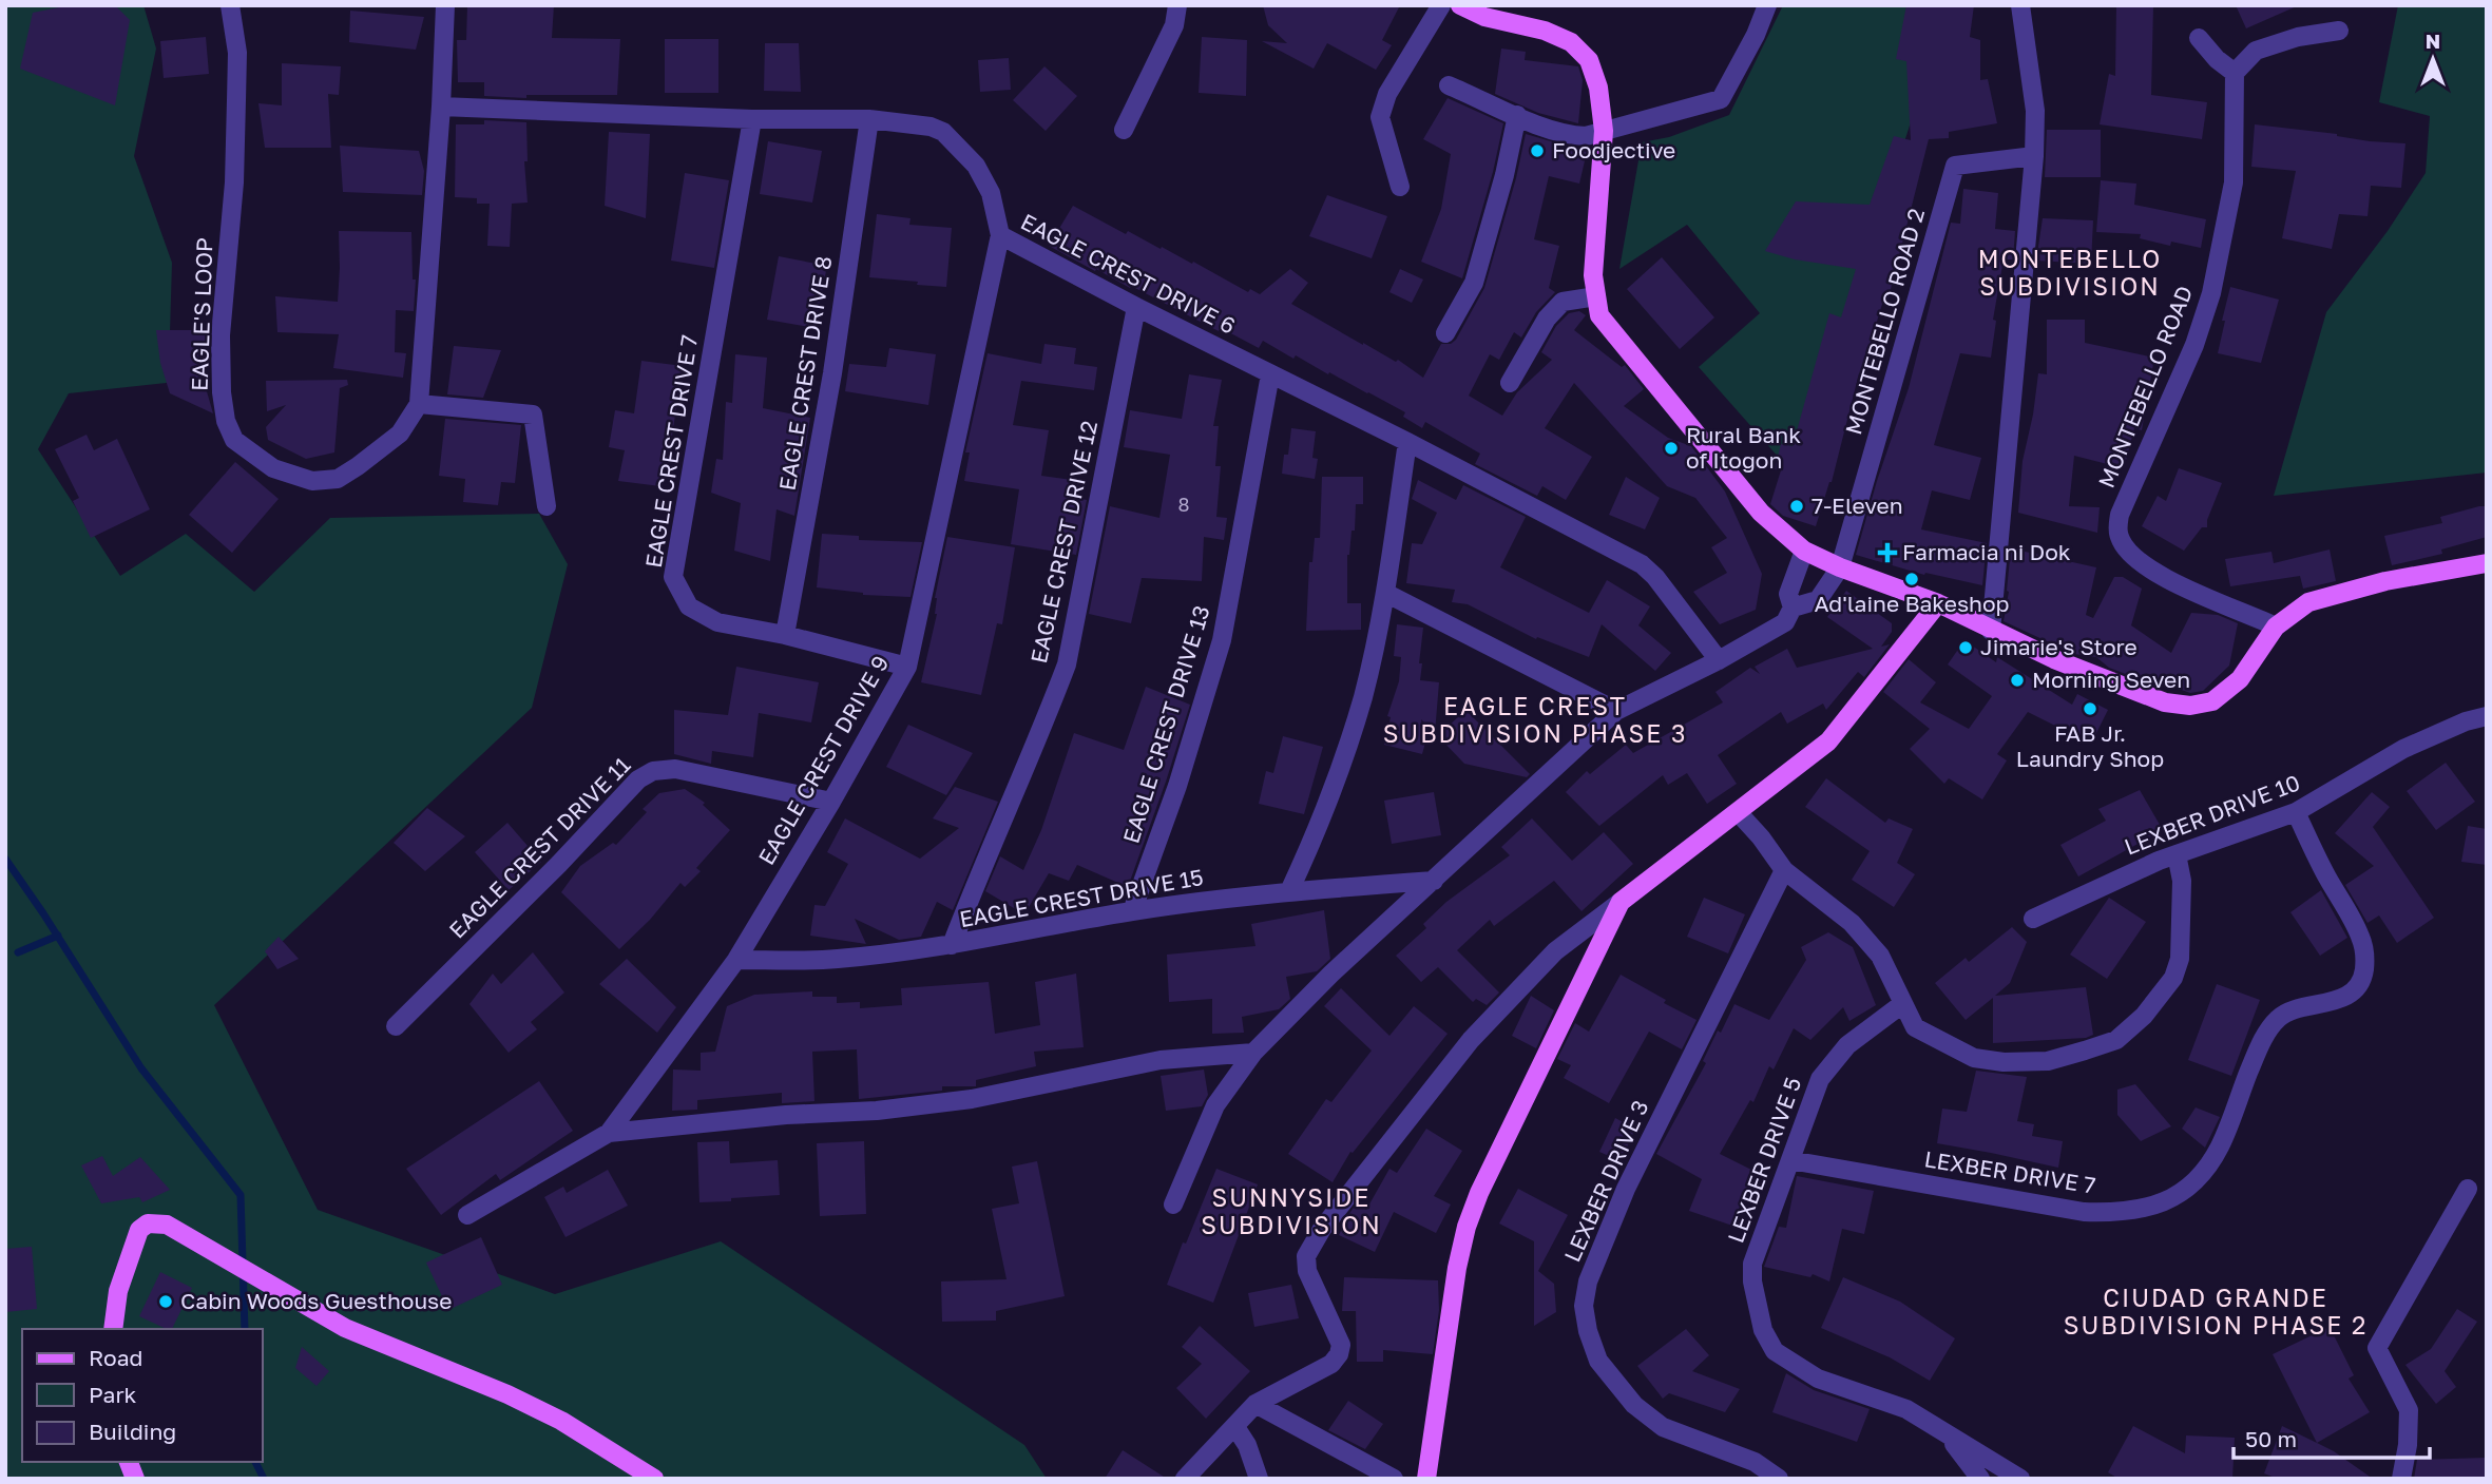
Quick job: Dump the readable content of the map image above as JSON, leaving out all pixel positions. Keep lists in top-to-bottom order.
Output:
{
  "streets": {
    "street": [
      "EAGLE CREST DRIVE 6",
      "EAGLE'S LOOP",
      "MONTEBELLO ROAD 2",
      "EAGLE CREST DRIVE 8",
      "MONTEBELLO ROAD",
      "EAGLE CREST DRIVE 7",
      "EAGLE CREST DRIVE 12",
      "EAGLE CREST DRIVE 13",
      "EAGLE CREST DRIVE 9",
      "LEXBER DRIVE 10",
      "EAGLE CREST DRIVE 11",
      "EAGLE CREST DRIVE 15",
      "LEXBER DRIVE 5",
      "LEXBER DRIVE 7",
      "LEXBER DRIVE 3"
    ]
  },
  "crossings": [
    ["EAGLE CREST DRIVE 6", "EAGLE'S LOOP"],
    ["EAGLE CREST DRIVE 6", "EAGLE CREST DRIVE 8"],
    ["EAGLE CREST DRIVE 6", "EAGLE CREST DRIVE 7"],
    ["EAGLE CREST DRIVE 6", "EAGLE CREST DRIVE 12"],
    ["EAGLE CREST DRIVE 6", "EAGLE CREST DRIVE 13"],
    ["EAGLE CREST DRIVE 6", "EAGLE CREST DRIVE 9"],
    ["EAGLE CREST DRIVE 8", "EAGLE CREST DRIVE 7"],
    ["EAGLE CREST DRIVE 7", "EAGLE CREST DRIVE 9"],
    ["EAGLE CREST DRIVE 12", "EAGLE CREST DRIVE 15"],
    ["EAGLE CREST DRIVE 13", "EAGLE CREST DRIVE 15"],
    ["EAGLE CREST DRIVE 9", "EAGLE CREST DRIVE 11"],
    ["EAGLE CREST DRIVE 9", "EAGLE CREST DRIVE 15"],
    ["LEXBER DRIVE 10", "LEXBER DRIVE 7"],
    ["LEXBER DRIVE 5", "LEXBER DRIVE 7"]
  ],
  "districts": [
    "MONTEBELLO SUBDIVISION",
    "EAGLE CREST SUBDIVISION PHASE 3",
    "SUNNYSIDE SUBDIVISION",
    "CIUDAD GRANDE SUBDIVISION PHASE 2"
  ],
  "places": {
    "other": [
      "Foodjective",
      "Rural Bank of Itogon",
      "7-Eleven",
      "Ad'laine Bakeshop",
      "Jimarie's Store",
      "Morning Seven",
      "FAB Jr. Laundry Shop",
      "Cabin Woods Guesthouse"
    ],
    "health": ["Farmacia ni Dok"]
  },
  "house_numbers": ["8"],
  "legend": ["Road", "Park", "Building"],
  "scale_bar": "50 m",
  "north": "top"
}
